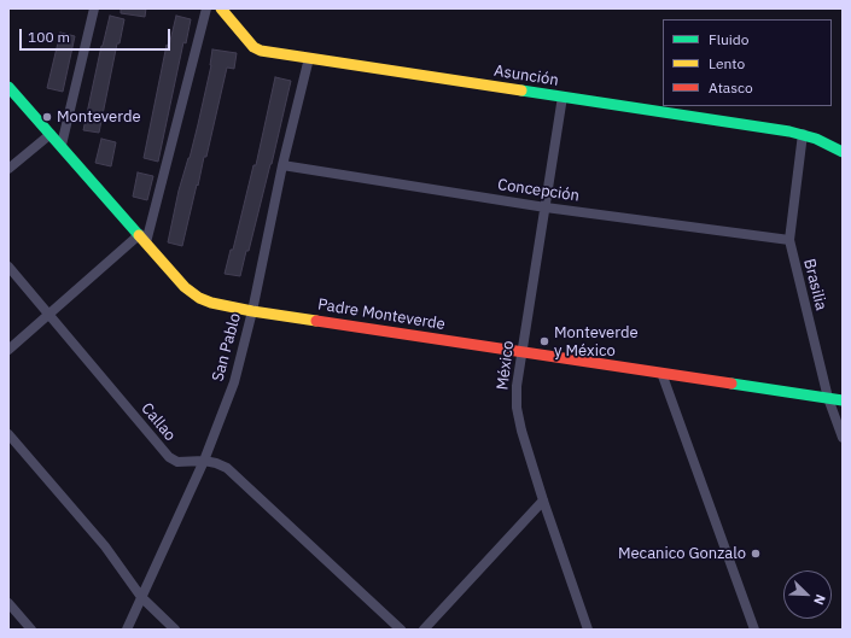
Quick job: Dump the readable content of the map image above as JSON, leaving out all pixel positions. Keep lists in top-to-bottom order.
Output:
{
  "streets": {
    "street": [
      "Asunción",
      "Concepción",
      "Brasilia",
      "Padre Monteverde",
      "San Pablo",
      "México",
      "Callao"
    ]
  },
  "crossings": [
    ["Asunción", "Brasilia"],
    ["Asunción", "San Pablo"],
    ["Asunción", "México"],
    ["Concepción", "Brasilia"],
    ["Concepción", "San Pablo"],
    ["Concepción", "México"],
    ["Brasilia", "Padre Monteverde"],
    ["Padre Monteverde", "San Pablo"],
    ["Padre Monteverde", "México"],
    ["San Pablo", "Callao"]
  ],
  "places": ["Monteverde", "Monteverde y México", "Mecanico Gonzalo"],
  "legend": ["Fluido", "Lento", "Atasco"],
  "scale_bar": "100 m",
  "north": "bottom right"
}
